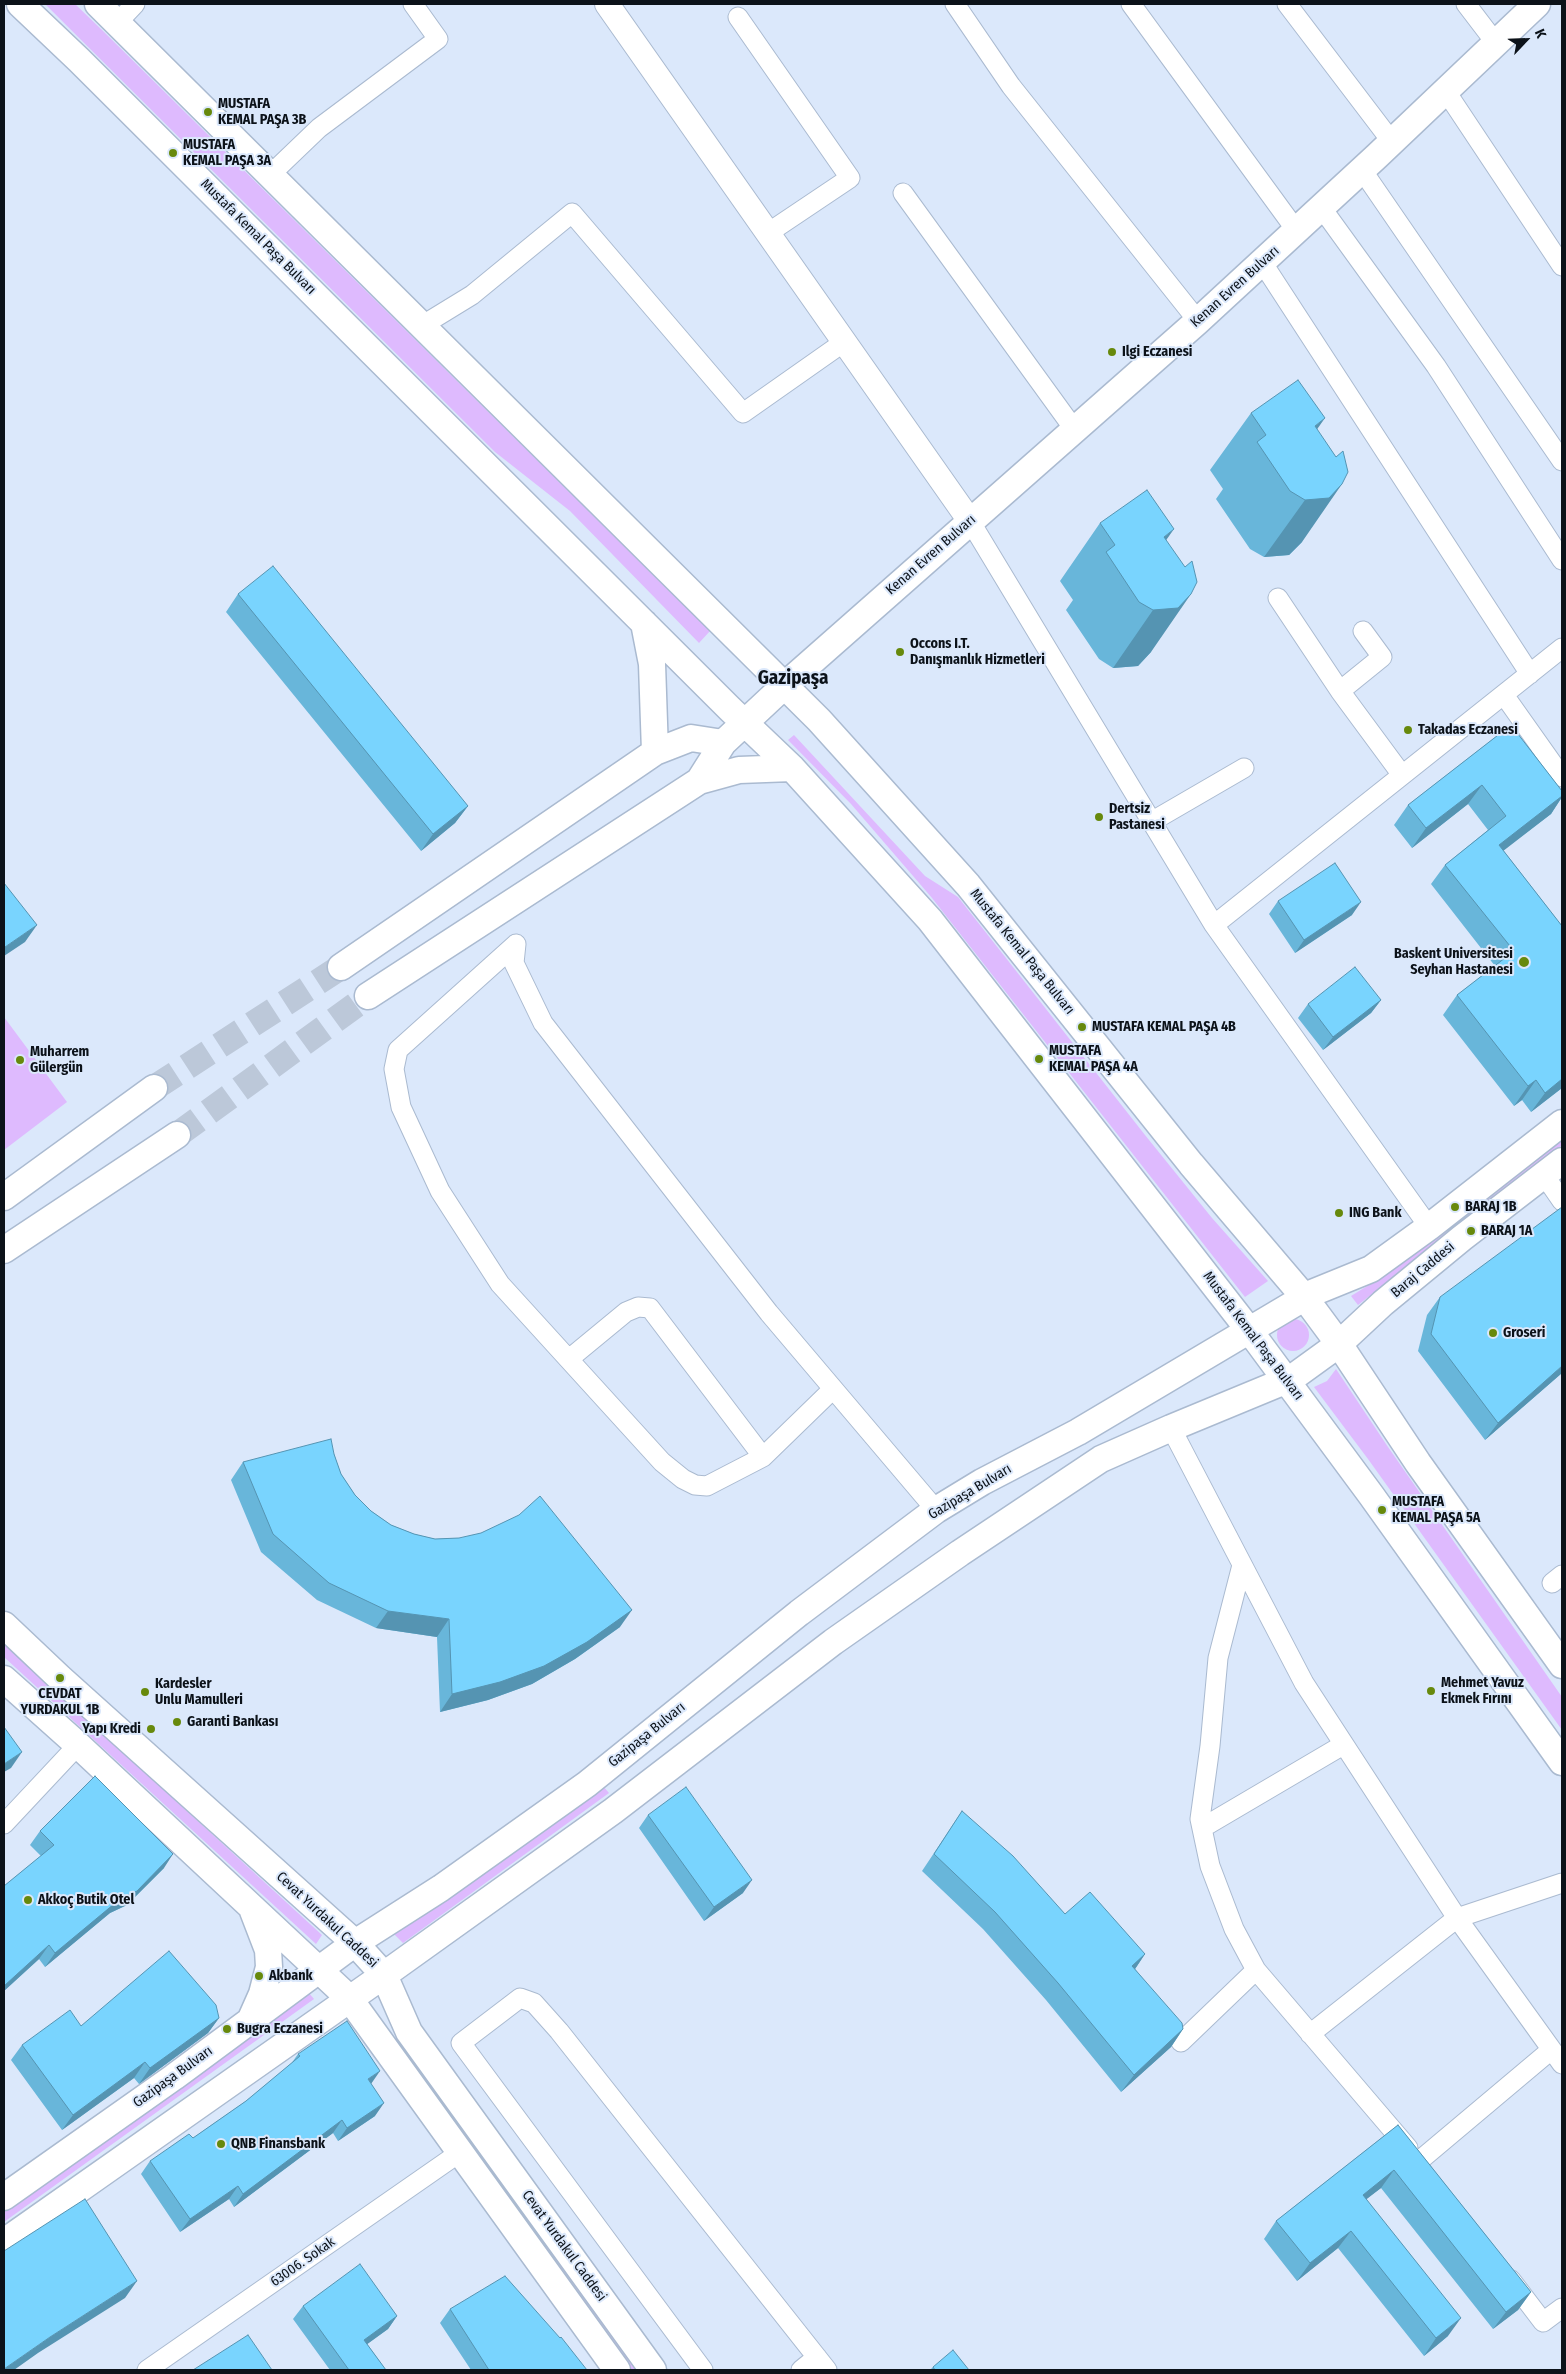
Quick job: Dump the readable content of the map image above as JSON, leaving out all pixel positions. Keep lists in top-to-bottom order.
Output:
{
  "streets": {
    "main road": [
      "Mustafa Kemal Paşa Bulvarı",
      "Kenan Evren Bulvarı",
      "Baraj Caddesi",
      "Gazipaşa Bulvarı",
      "Cevat Yurdakul Caddesi"
    ],
    "street": ["63006. Sokak"]
  },
  "crossings": [
    ["Mustafa Kemal Paşa Bulvarı", "Kenan Evren Bulvarı"],
    ["Mustafa Kemal Paşa Bulvarı", "Baraj Caddesi"],
    ["Mustafa Kemal Paşa Bulvarı", "Gazipaşa Bulvarı"],
    ["Baraj Caddesi", "Gazipaşa Bulvarı"],
    ["Gazipaşa Bulvarı", "Cevat Yurdakul Caddesi"]
  ],
  "districts": ["Gazipaşa"],
  "places": [
    "MUSTAFA KEMAL PAŞA 3B",
    "MUSTAFA KEMAL PAŞA 3A",
    "Ilgi Eczanesi",
    "Occons I.T. Danışmanlık Hizmetleri",
    "Takadas Eczanesi",
    "Dertsiz Pastanesi",
    "Baskent Universitesi Seyhan Hastanesi",
    "MUSTAFA KEMAL PAŞA 4B",
    "MUSTAFA KEMAL PAŞA 4A",
    "Muharrem Gülergün",
    "BARAJ 1B",
    "ING Bank",
    "BARAJ 1A",
    "Groseri",
    "MUSTAFA KEMAL PAŞA 5A",
    "CEVDAT YURDAKUL 1B",
    "Mehmet Yavuz Ekmek Fırını",
    "Kardesler Unlu Mamulleri",
    "Garanti Bankası",
    "Yapı Kredi",
    "Akkoç Butik Otel",
    "Akbank",
    "Bugra Eczanesi",
    "QNB Finansbank"
  ],
  "north": "top right"
}
